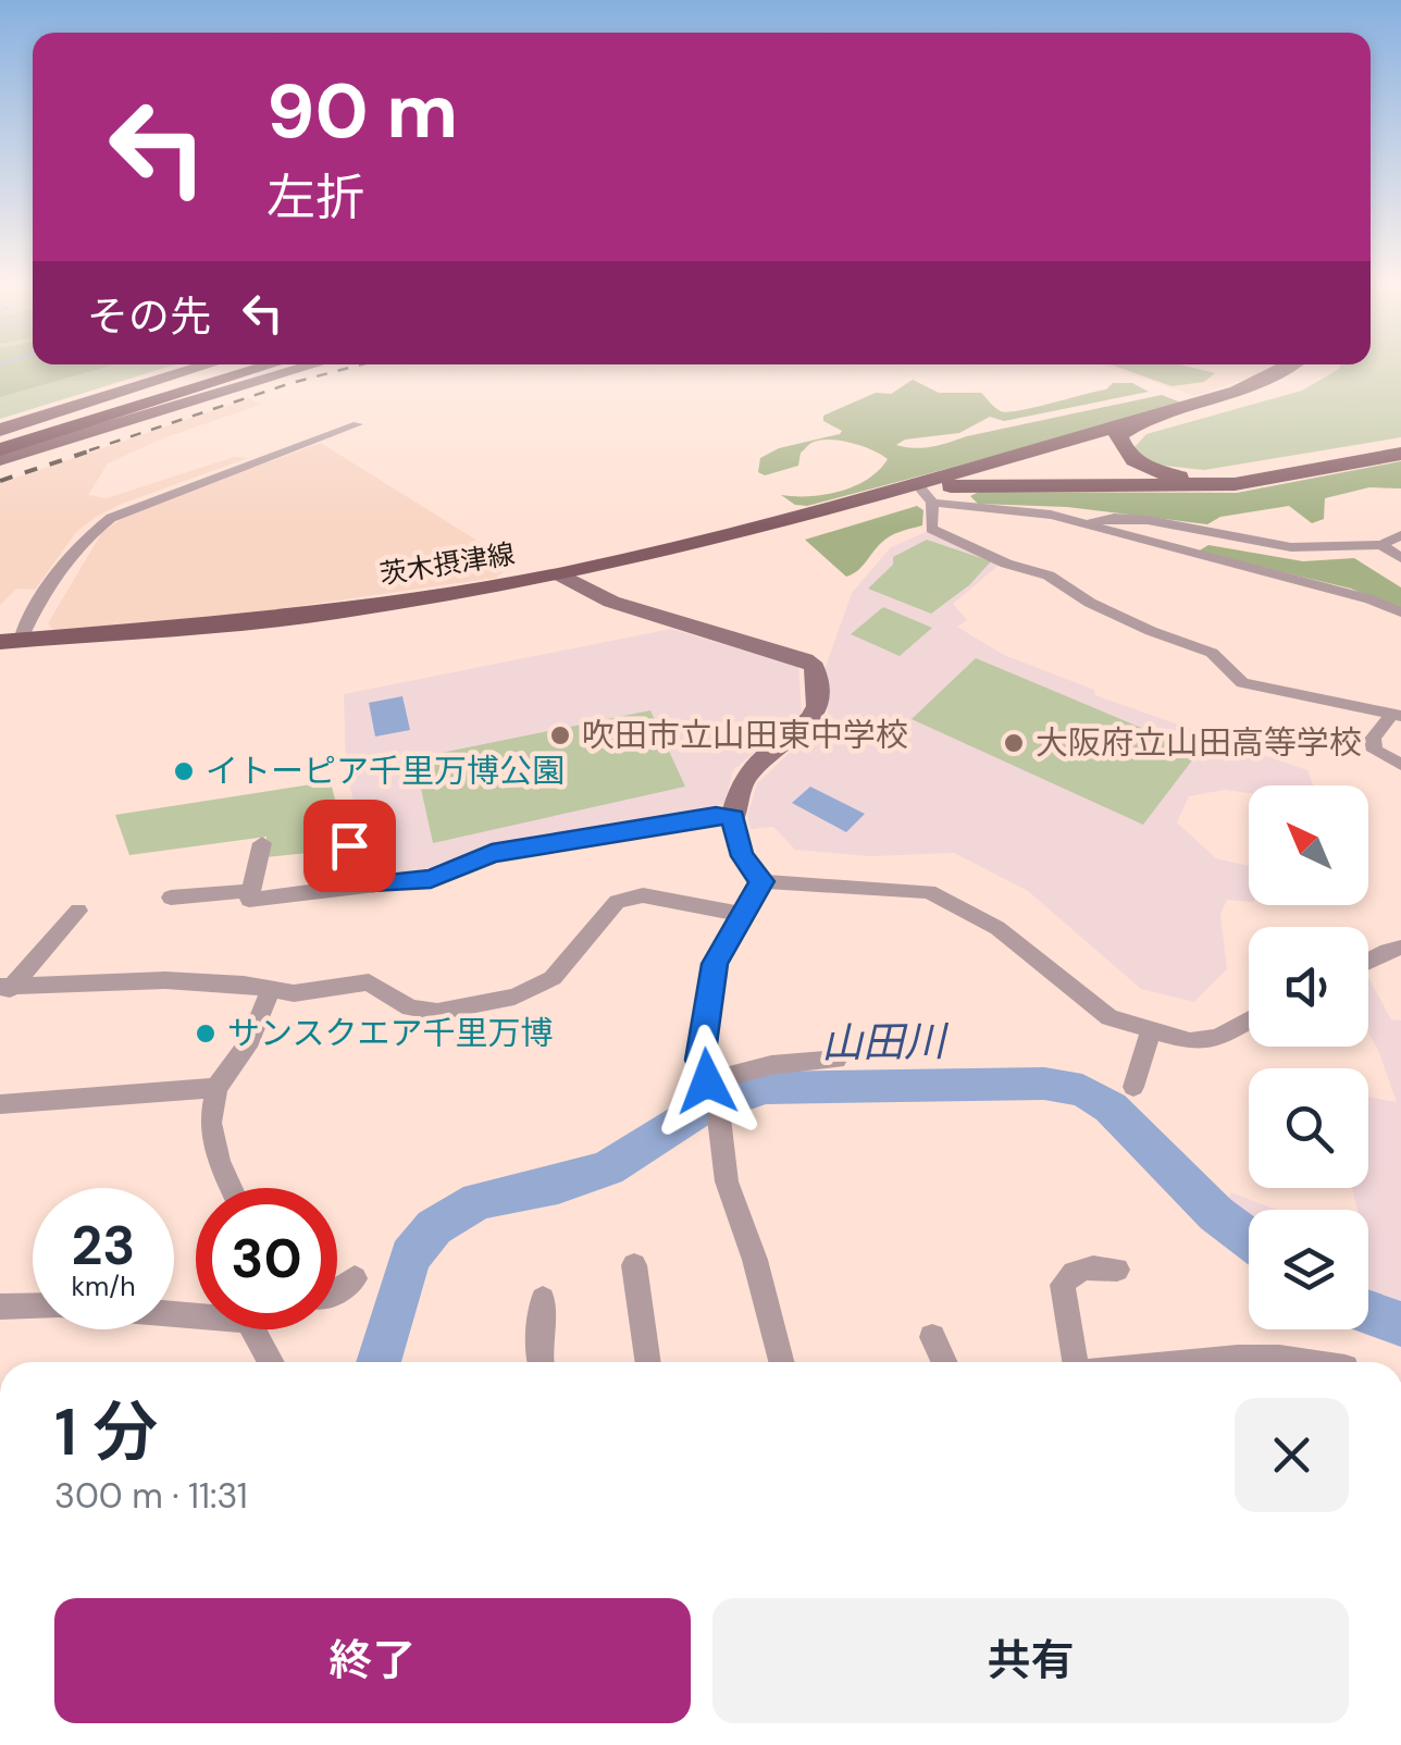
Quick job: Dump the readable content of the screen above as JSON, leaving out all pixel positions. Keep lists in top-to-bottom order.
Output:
{
  "streets": {
    "main road": ["茨木摂津線"]
  },
  "water": ["山田川"],
  "places": [
    "吹田市立山田東中学校",
    "大阪府立山田高等学校",
    "イトーピア千里万博公園",
    "サンスクエア千里万博"
  ],
  "north": "top left",
  "page": {
    "turn": ["90 m", "左折"],
    "then": "その先",
    "speed": "23 km/h",
    "limit": "30",
    "heading": ["1 分", "300 m · 11:31"],
    "buttons": ["終了", "共有"]
  }
}
